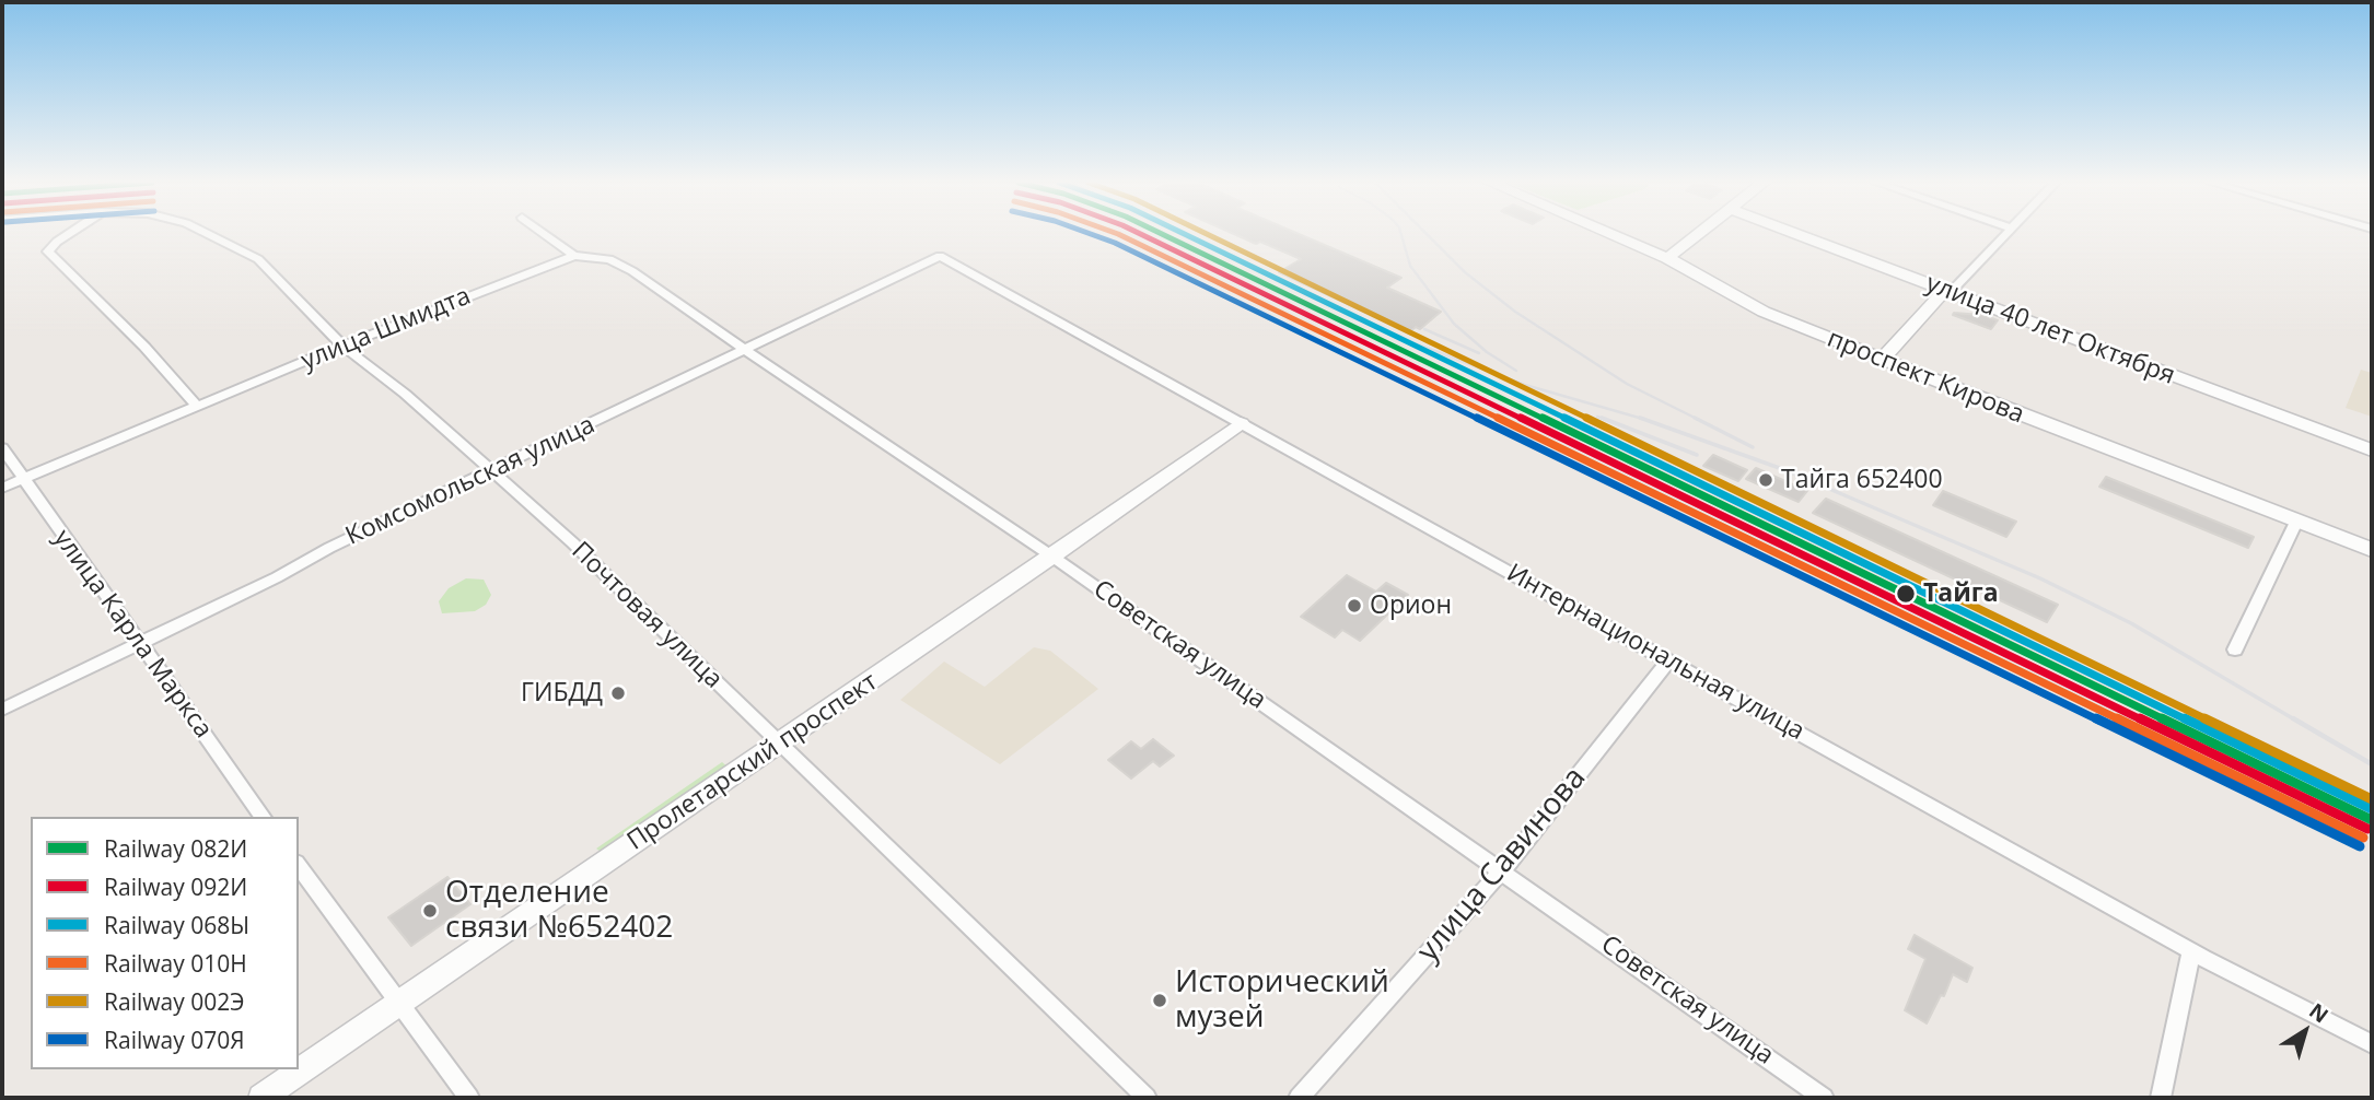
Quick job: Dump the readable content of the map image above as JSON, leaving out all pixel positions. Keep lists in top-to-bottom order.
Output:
{
  "streets": {
    "street": [
      "улица Шмидта",
      "улица 40 лет Октября",
      "проспект Кирова",
      "Комсомольская улица",
      "Почтовая улица",
      "улица Карла Маркса",
      "Советская улица",
      "Интернациональная улица",
      "Пролетарский проспект",
      "улица Савинова"
    ]
  },
  "crossings": [
    ["улица Шмидта", "Почтовая улица"],
    ["улица Шмидта", "улица Карла Маркса"],
    ["улица Шмидта", "Советская улица"],
    ["Комсомольская улица", "Почтовая улица"],
    ["Комсомольская улица", "улица Карла Маркса"],
    ["Комсомольская улица", "Советская улица"],
    ["Комсомольская улица", "Интернациональная улица"],
    ["Почтовая улица", "Пролетарский проспект"],
    ["Советская улица", "Пролетарский проспект"],
    ["Советская улица", "улица Савинова"],
    ["Интернациональная улица", "Пролетарский проспект"],
    ["Интернациональная улица", "улица Савинова"]
  ],
  "places": [
    "Тайга 652400",
    "Тайга",
    "Орион",
    "ГИБДД",
    "Отделение связи №652402",
    "Исторический музей"
  ],
  "lines": [
    "rail line 082И",
    "rail line 092И",
    "rail line 068Ы",
    "rail line 010Н",
    "rail line 002Э",
    "rail line 070Я"
  ],
  "legend": [
    "Railway 082И",
    "Railway 092И",
    "Railway 068Ы",
    "Railway 010Н",
    "Railway 002Э",
    "Railway 070Я"
  ],
  "north": "top right"
}
